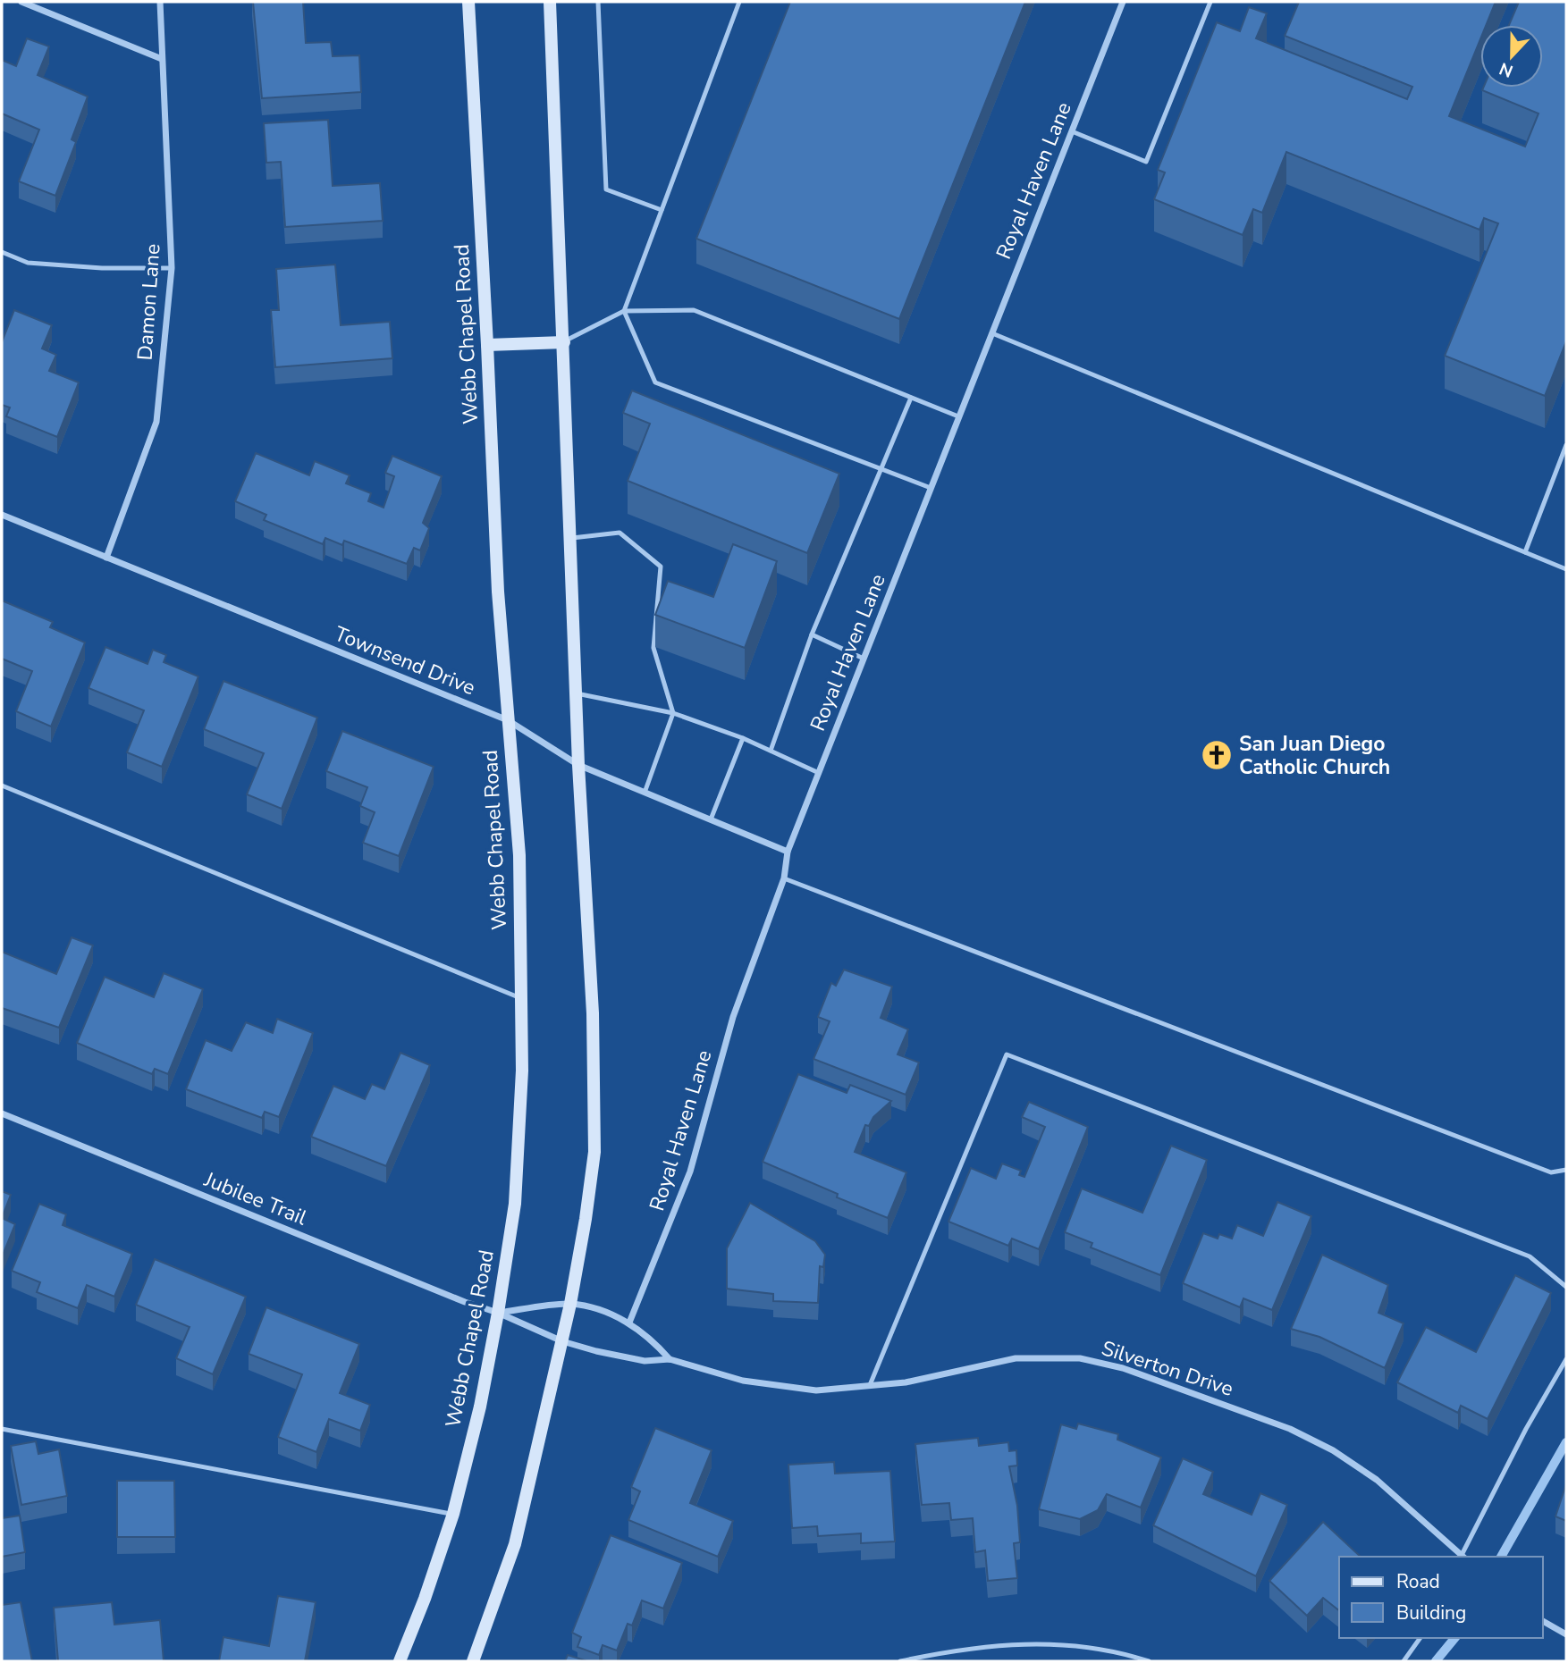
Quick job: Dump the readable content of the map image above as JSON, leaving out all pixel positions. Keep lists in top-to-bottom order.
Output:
{
  "streets": {
    "main road": ["Webb Chapel Road"],
    "street": [
      "Royal Haven Lane",
      "Damon Lane",
      "Townsend Drive",
      "Jubilee Trail",
      "Silverton Drive"
    ]
  },
  "crossings": [
    ["Royal Haven Lane", "Townsend Drive"],
    ["Royal Haven Lane", "Silverton Drive"],
    ["Damon Lane", "Townsend Drive"],
    ["Webb Chapel Road", "Townsend Drive"],
    ["Webb Chapel Road", "Jubilee Trail"],
    ["Webb Chapel Road", "Silverton Drive"],
    ["Jubilee Trail", "Silverton Drive"]
  ],
  "places": {
    "church": ["San Juan Diego Catholic Church"]
  },
  "legend": ["Road", "Building"],
  "north": "bottom"
}
